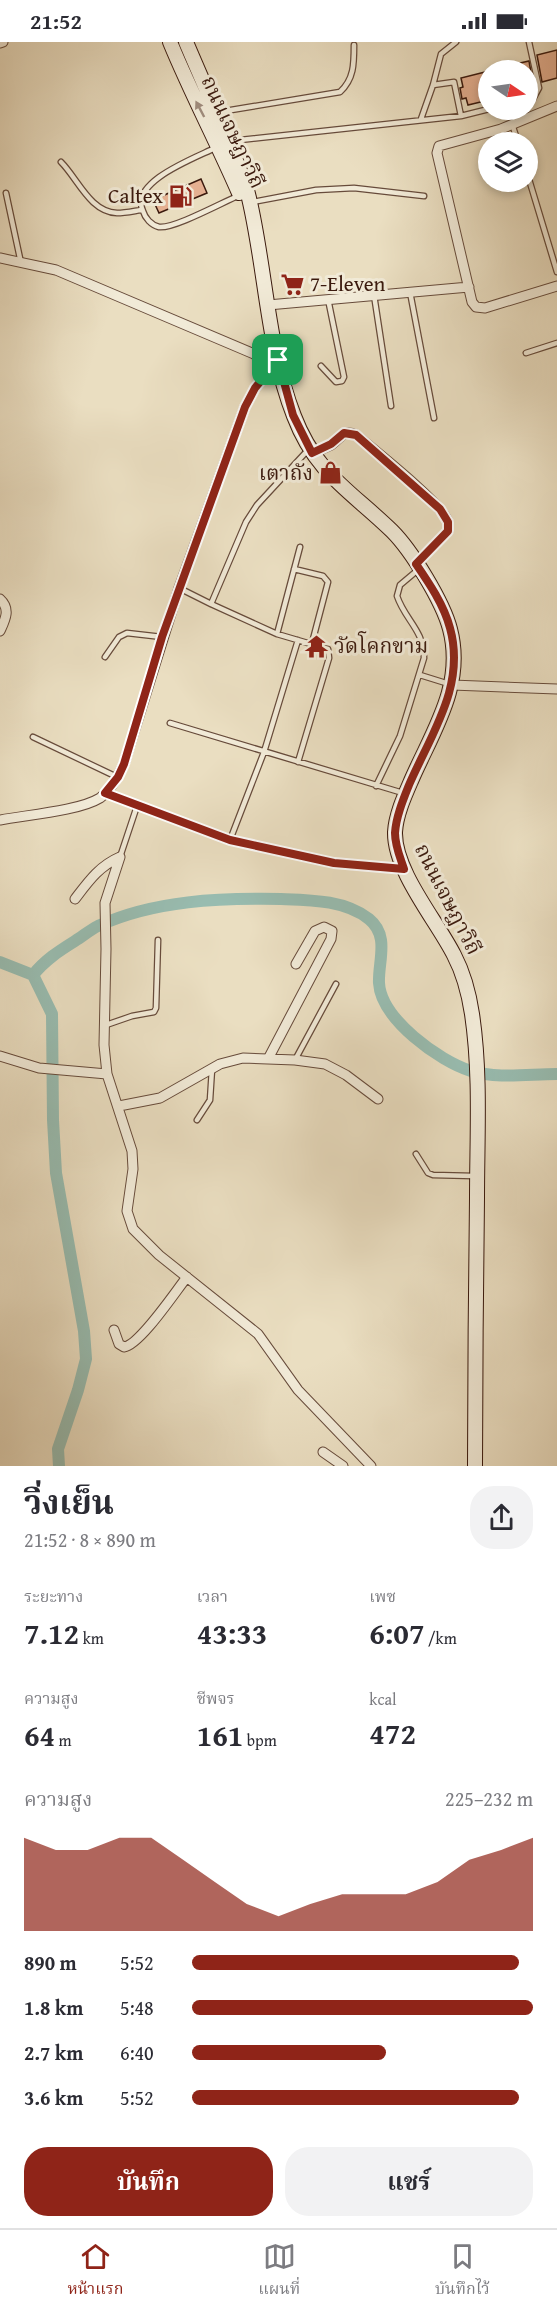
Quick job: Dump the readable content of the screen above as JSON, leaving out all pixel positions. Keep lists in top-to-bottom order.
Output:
{
  "streets": {
    "street": ["ถนนเจษฎาวิถี"]
  },
  "places": {
    "fuel station": ["Caltex"],
    "supermarket": ["7-Eleven"],
    "shop": ["เตาถัง"],
    "temple": ["วัดโคกขาม"]
  },
  "north": "right",
  "page": {
    "status": "21:52",
    "heading": ["วิ่งเย็น", "21:52 · 8 × 890 m"],
    "stats": [
      ["ระยะทาง", "7.12 km"],
      ["เวลา", "43:33"],
      ["เพซ", "6:07 /km"],
      ["ความสูง", "64 m"],
      ["ชีพจร", "161 bpm"],
      ["kcal", "472"]
    ],
    "chart": ["ความสูง", "225–232 m"],
    "list": [
      {
        "name": "890 m",
        "note": "5:52"
      },
      {
        "name": "1.8 km",
        "note": "5:48"
      },
      {
        "name": "2.7 km",
        "note": "6:40"
      },
      {
        "name": "3.6 km",
        "note": "5:52"
      }
    ],
    "buttons": ["บันทึก", "แชร์"],
    "tabs": ["หน้าแรก", "แผนที่", "บันทึกไว้"]
  }
}
